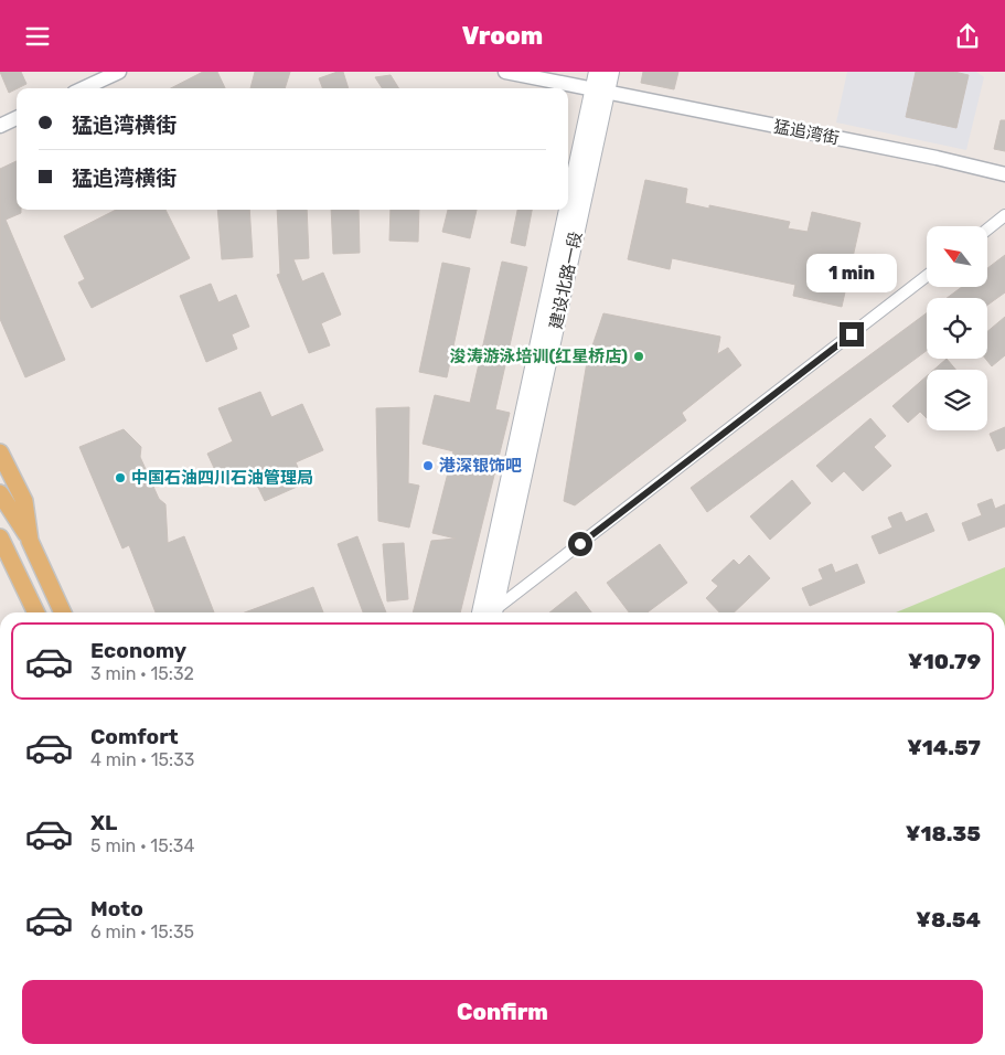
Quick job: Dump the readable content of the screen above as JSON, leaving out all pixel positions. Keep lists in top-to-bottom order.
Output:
{
  "streets": {
    "main road": ["建设北路一段"],
    "street": ["猛追湾街"]
  },
  "crossings": [
    ["猛追湾街", "建设北路一段"]
  ],
  "places": ["浚涛游泳培训(红星桥店)", "港深银饰吧", "中国石油四川石油管理局"],
  "north": "top left",
  "page": {
    "header": "Vroom",
    "banner": ["猛追湾横街", "猛追湾横街"],
    "bubble": "1 min",
    "list": [
      {
        "name": "Economy",
        "note": "3 min · 15:32",
        "value": "¥10.79"
      },
      {
        "name": "Comfort",
        "note": "4 min · 15:33",
        "value": "¥14.57"
      },
      {
        "name": "XL",
        "note": "5 min · 15:34",
        "value": "¥18.35"
      },
      {
        "name": "Moto",
        "note": "6 min · 15:35",
        "value": "¥8.54"
      }
    ],
    "buttons": "Confirm"
  }
}
